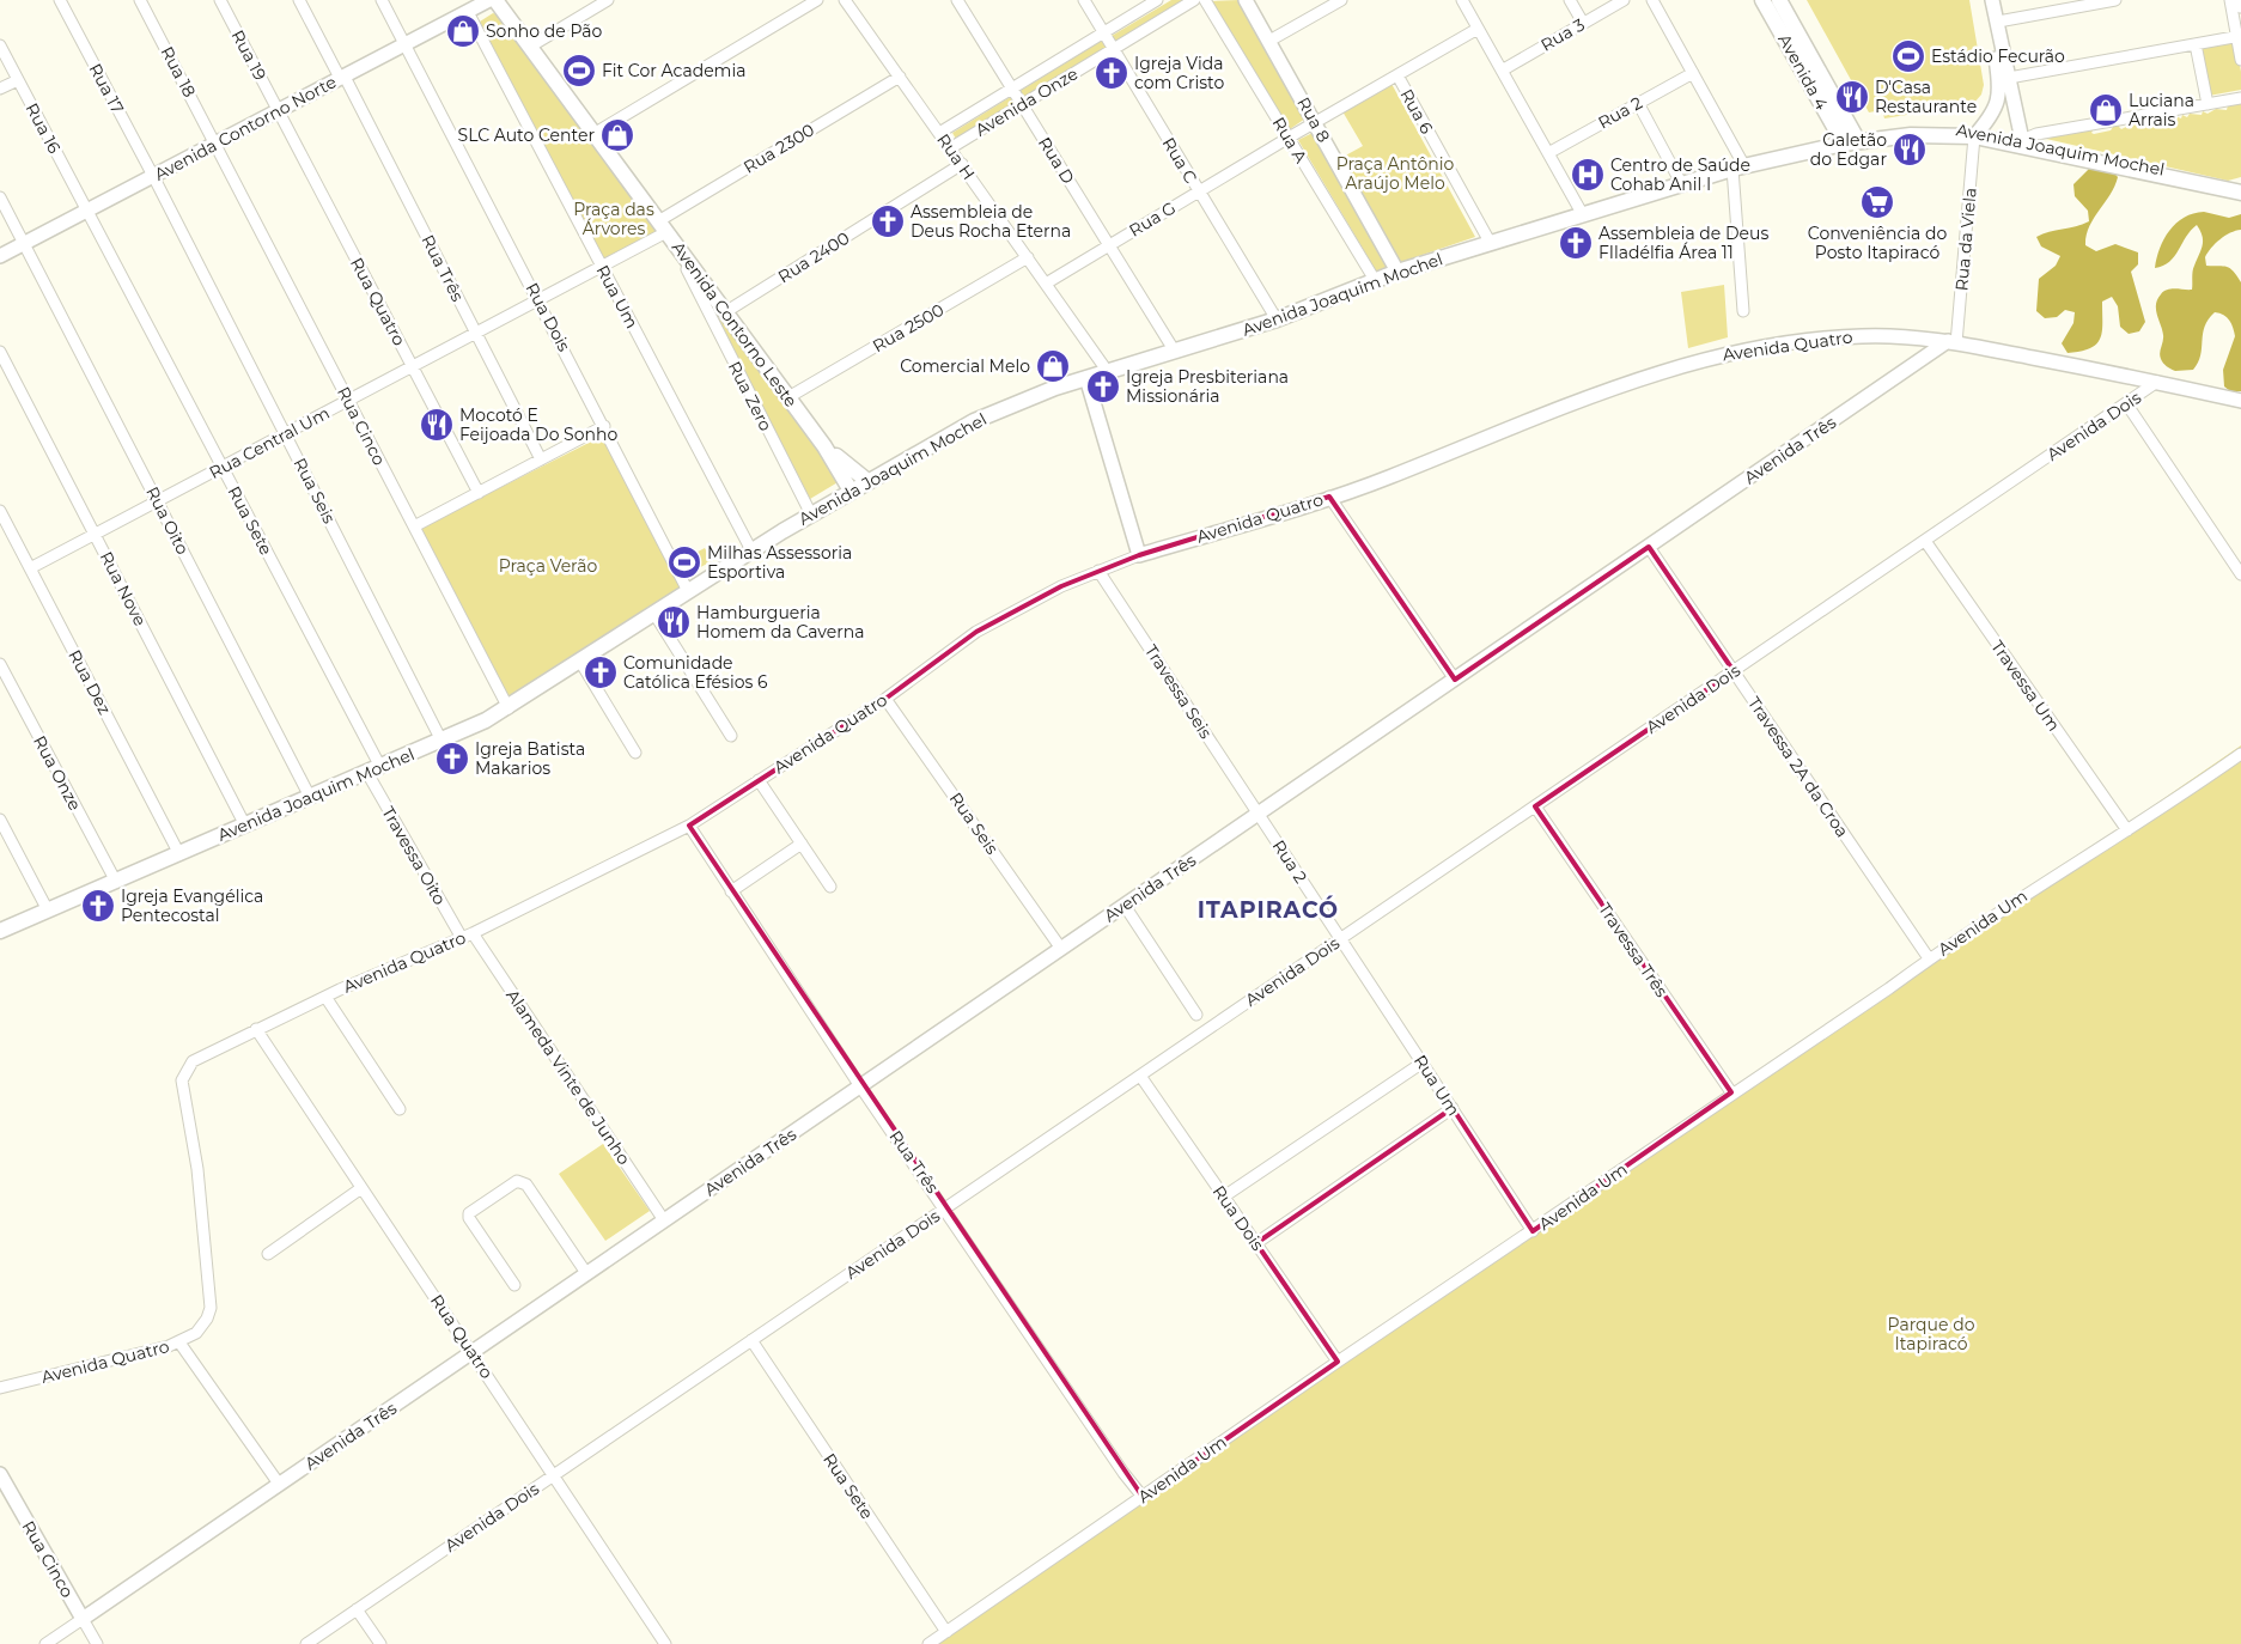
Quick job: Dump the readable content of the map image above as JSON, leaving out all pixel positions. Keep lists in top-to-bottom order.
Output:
{
  "streets": {
    "main road": ["Avenida 4", "Avenida Joaquim Mochel", "Avenida Contorno Leste"],
    "street": [
      "Rua 3",
      "Rua 19",
      "Rua 18",
      "Rua 17",
      "Avenida Onze",
      "Rua 6",
      "Rua 2",
      "Rua 8",
      "Rua 16",
      "Avenida Contorno Norte",
      "Rua A",
      "Rua 2300",
      "Rua H",
      "Rua D",
      "Rua C",
      "Rua G",
      "Rua da Viela",
      "Rua 2400",
      "Rua Três",
      "Rua Um",
      "Rua Quatro",
      "Rua Dois",
      "Rua 2500",
      "Avenida Quatro",
      "Rua Zero",
      "Rua Cinco",
      "Avenida Dois",
      "Rua Central Um",
      "Avenida Três",
      "Rua Seis",
      "Rua Oito",
      "Rua Sete",
      "Rua Nove",
      "Rua Dez",
      "Travessa Um",
      "Travessa Seis",
      "Travessa 2A da Croa",
      "Rua Onze",
      "Travessa Oito",
      "Avenida Um",
      "Travessa Três",
      "Alameda Vinte de Junho"
    ]
  },
  "crossings": [
    ["Rua 19", "Avenida Contorno Norte"],
    ["Rua 19", "Rua Quatro"],
    ["Rua 18", "Avenida Contorno Norte"],
    ["Rua 18", "Rua Cinco"],
    ["Avenida 4", "Avenida Joaquim Mochel"],
    ["Rua 17", "Avenida Contorno Norte"],
    ["Rua 17", "Rua Seis"],
    ["Avenida Onze", "Rua H"],
    ["Avenida Onze", "Rua D"],
    ["Avenida Onze", "Rua C"],
    ["Rua 6", "Avenida Joaquim Mochel"],
    ["Rua 6", "Rua G"],
    ["Rua 2", "Rua Um"],
    ["Rua 2", "Avenida Dois"],
    ["Rua 2", "Avenida Três"],
    ["Rua 2", "Travessa Seis"],
    ["Rua 8", "Avenida Joaquim Mochel"],
    ["Rua 8", "Rua G"],
    ["Rua 16", "Avenida Contorno Norte"],
    ["Rua 16", "Rua Sete"],
    ["Avenida Contorno Norte", "Rua Três"],
    ["Avenida Contorno Norte", "Rua Um"],
    ["Avenida Contorno Norte", "Rua Quatro"],
    ["Avenida Contorno Norte", "Rua Dois"],
    ["Avenida Contorno Norte", "Rua Cinco"],
    ["Avenida Contorno Norte", "Rua Seis"],
    ["Avenida Contorno Norte", "Rua Oito"],
    ["Avenida Contorno Norte", "Rua Sete"],
    ["Rua A", "Avenida Joaquim Mochel"],
    ["Rua A", "Rua G"],
    ["Rua 2300", "Rua H"],
    ["Rua 2300", "Avenida Contorno Leste"],
    ["Rua 2300", "Rua Zero"],
    ["Rua 2300", "Rua Central Um"],
    ["Avenida Joaquim Mochel", "Rua H"],
    ["Avenida Joaquim Mochel", "Rua D"],
    ["Avenida Joaquim Mochel", "Rua C"],
    ["Avenida Joaquim Mochel", "Rua da Viela"],
    ["Avenida Joaquim Mochel", "Rua Um"],
    ["Avenida Joaquim Mochel", "Rua Dois"],
    ["Avenida Joaquim Mochel", "Avenida Contorno Leste"],
    ["Avenida Joaquim Mochel", "Rua Zero"],
    ["Avenida Joaquim Mochel", "Rua Cinco"],
    ["Avenida Joaquim Mochel", "Rua Seis"],
    ["Avenida Joaquim Mochel", "Rua Oito"],
    ["Avenida Joaquim Mochel", "Rua Sete"],
    ["Avenida Joaquim Mochel", "Rua Nove"],
    ["Avenida Joaquim Mochel", "Rua Dez"],
    ["Avenida Joaquim Mochel", "Rua Onze"],
    ["Avenida Joaquim Mochel", "Travessa Oito"],
    ["Rua H", "Rua G"],
    ["Rua H", "Rua 2400"],
    ["Rua H", "Rua 2500"],
    ["Rua D", "Rua G"],
    ["Rua C", "Rua G"],
    ["Rua da Viela", "Avenida Quatro"],
    ["Rua da Viela", "Avenida Três"],
    ["Rua 2400", "Avenida Contorno Leste"],
    ["Rua Três", "Avenida Quatro"],
    ["Rua Três", "Avenida Dois"],
    ["Rua Três", "Rua Central Um"],
    ["Rua Três", "Avenida Três"],
    ["Rua Três", "Avenida Um"],
    ["Rua Um", "Avenida Dois"],
    ["Rua Um", "Rua Central Um"],
    ["Rua Um", "Avenida Um"],
    ["Rua Quatro", "Avenida Quatro"],
    ["Rua Quatro", "Avenida Dois"],
    ["Rua Quatro", "Rua Central Um"],
    ["Rua Quatro", "Avenida Três"],
    ["Rua Dois", "Avenida Dois"],
    ["Rua Dois", "Rua Central Um"],
    ["Rua Dois", "Avenida Um"],
    ["Avenida Contorno Leste", "Rua 2500"],
    ["Avenida Contorno Leste", "Rua Zero"],
    ["Avenida Contorno Leste", "Rua Central Um"],
    ["Avenida Quatro", "Avenida Três"],
    ["Avenida Quatro", "Rua Seis"],
    ["Avenida Quatro", "Travessa Seis"],
    ["Avenida Quatro", "Travessa Oito"],
    ["Avenida Quatro", "Alameda Vinte de Junho"],
    ["Rua Zero", "Rua Central Um"],
    ["Rua Cinco", "Rua Central Um"],
    ["Rua Cinco", "Avenida Três"],
    ["Avenida Dois", "Rua Sete"],
    ["Avenida Dois", "Travessa Um"],
    ["Avenida Dois", "Travessa 2A da Croa"],
    ["Avenida Dois", "Travessa Três"],
    ["Rua Central Um", "Rua Seis"],
    ["Rua Central Um", "Rua Oito"],
    ["Rua Central Um", "Rua Sete"],
    ["Rua Central Um", "Rua Nove"],
    ["Rua Central Um", "Rua Dez"],
    ["Avenida Três", "Rua Seis"],
    ["Avenida Três", "Travessa Seis"],
    ["Avenida Três", "Travessa 2A da Croa"],
    ["Avenida Três", "Alameda Vinte de Junho"],
    ["Rua Sete", "Travessa Oito"],
    ["Rua Sete", "Avenida Um"],
    ["Travessa Um", "Avenida Um"],
    ["Travessa 2A da Croa", "Avenida Um"],
    ["Avenida Um", "Travessa Três"]
  ],
  "districts": ["ITAPIRACÓ"],
  "parks": [
    "Praça Antônio Araújo Melo",
    "Praça das Árvores",
    "Praça Verão",
    "Parque do Itapiracó"
  ],
  "places": {
    "shop": [
      "Sonho de Pão",
      "Luciana Arrais",
      "SLC Auto Center",
      "Comercial Melo"
    ],
    "sports": ["Estádio Fecurão", "Fit Cor Academia", "Milhas Assessoria Esportiva"],
    "church": [
      "Igreja Vida com Cristo",
      "Assembleia de Deus Rocha Eterna",
      "Assembleia de Deus FIladélfia Área 11",
      "Igreja Presbiteriana Missionária",
      "Comunidade Católica Efésios 6",
      "Igreja Batista Makarios",
      "Igreja Evangélica Pentecostal"
    ],
    "restaurant": [
      "D'Casa Restaurante",
      "Galetão do Edgar",
      "Mocotó E Feijoada Do Sonho",
      "Hamburgueria Homem da Caverna"
    ],
    "hospital": ["Centro de Saúde Cohab Anil I"],
    "supermarket": ["Conveniência do Posto Itapiracó"]
  }
}
